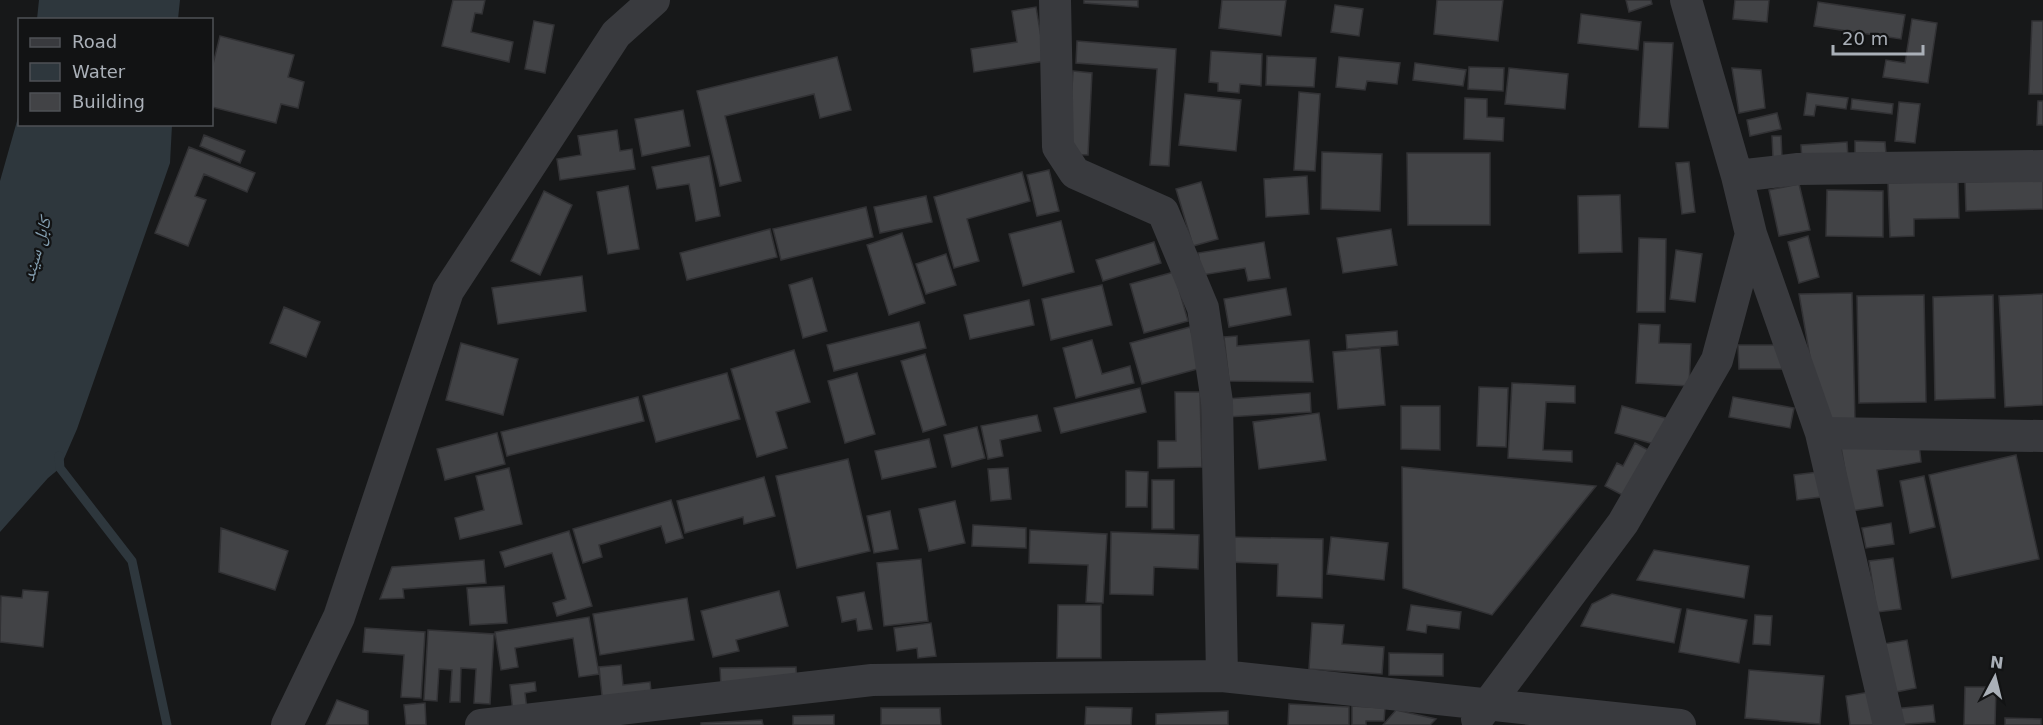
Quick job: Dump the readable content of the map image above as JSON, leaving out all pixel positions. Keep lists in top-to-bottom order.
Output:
{
  "water": ["کابل سيند"],
  "legend": ["Road", "Water", "Building"],
  "scale_bar": "20 m",
  "north": "top"
}
